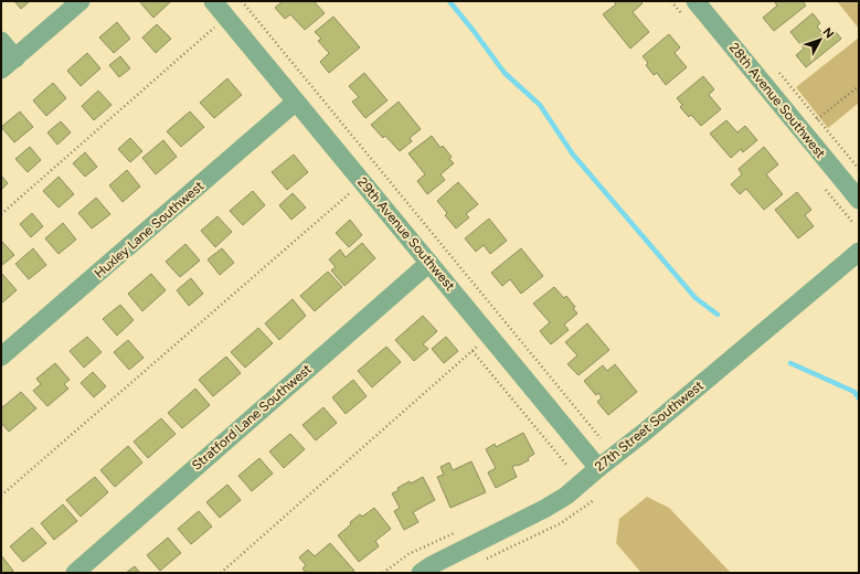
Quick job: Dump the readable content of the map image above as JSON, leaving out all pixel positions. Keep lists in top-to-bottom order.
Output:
{
  "streets": {
    "street": [
      "28th Avenue Southwest",
      "Huxley Lane Southwest",
      "29th Avenue Southwest",
      "Stratford Lane Southwest",
      "27th Street Southwest"
    ]
  },
  "crossings": [
    ["Huxley Lane Southwest", "29th Avenue Southwest"],
    ["29th Avenue Southwest", "Stratford Lane Southwest"],
    ["29th Avenue Southwest", "27th Street Southwest"]
  ],
  "north": "top right"
}
